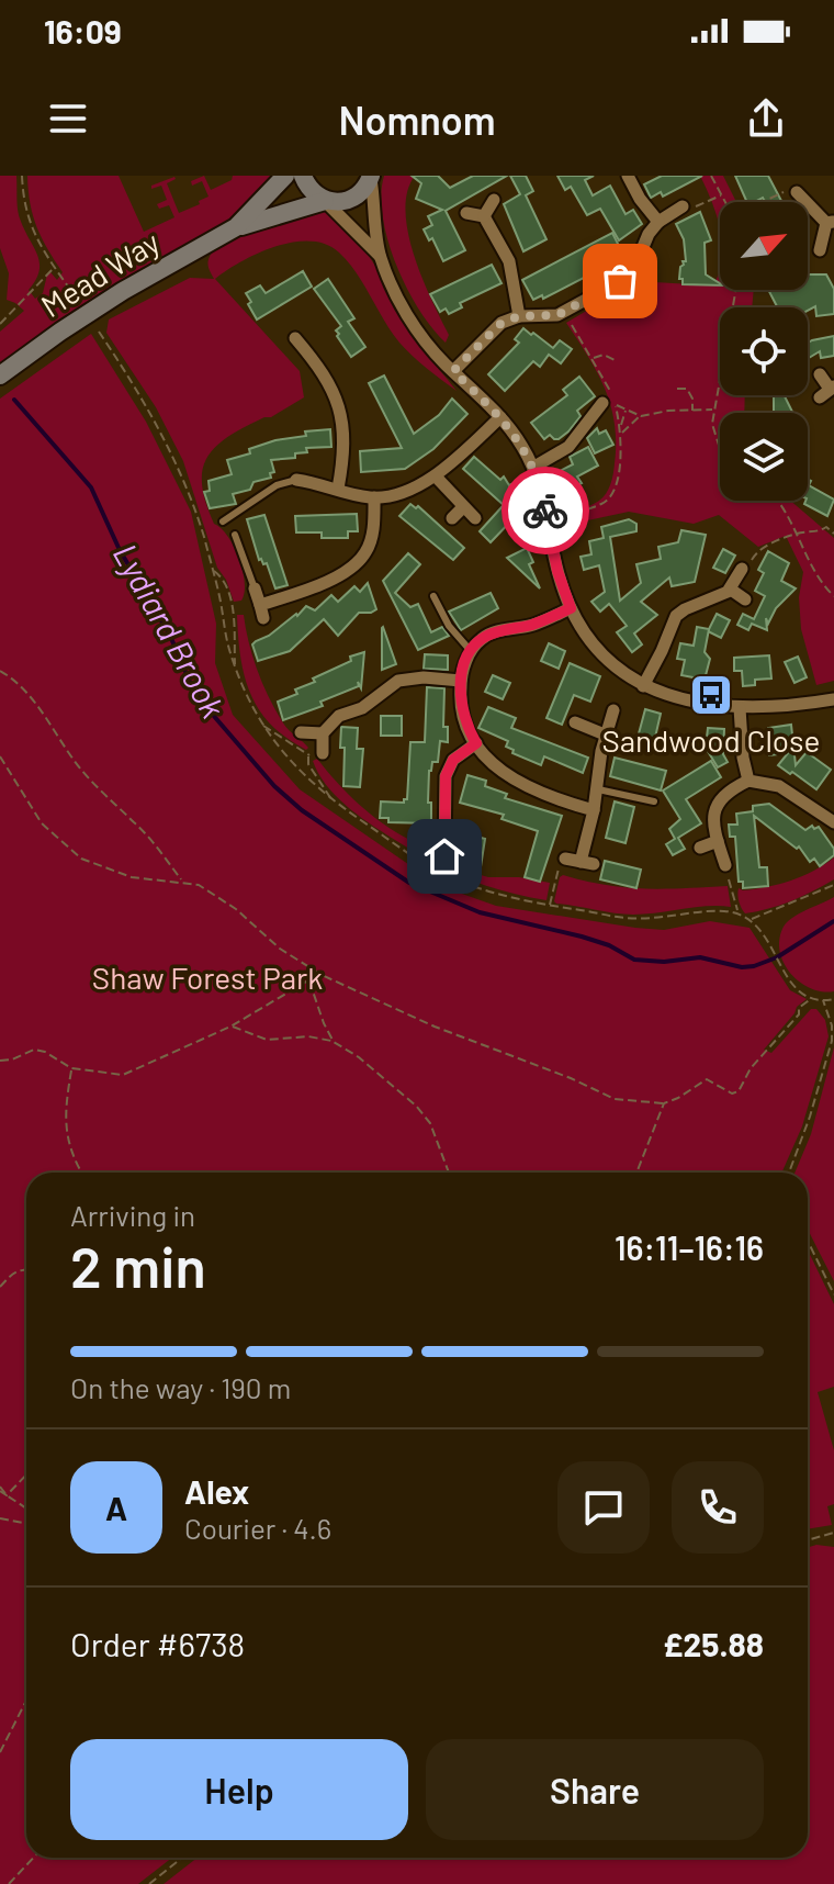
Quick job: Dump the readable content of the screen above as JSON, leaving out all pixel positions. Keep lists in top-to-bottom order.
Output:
{
  "streets": {
    "main road": ["Mead Way"]
  },
  "water": ["Lydiard Brook"],
  "parks": ["Shaw Forest Park"],
  "places": {
    "bus stop": ["Sandwood Close"]
  },
  "north": "top right",
  "page": {
    "status": "16:09",
    "header": "Nomnom",
    "heading": ["2 min", "Arriving in", "16:11–16:16"],
    "panel": [
      "Alex",
      "Courier · 4.6",
      "Order #6738",
      "£25.88"
    ],
    "bar": "On the way · 190 m",
    "round": "A",
    "buttons": ["Help", "Share"]
  }
}
